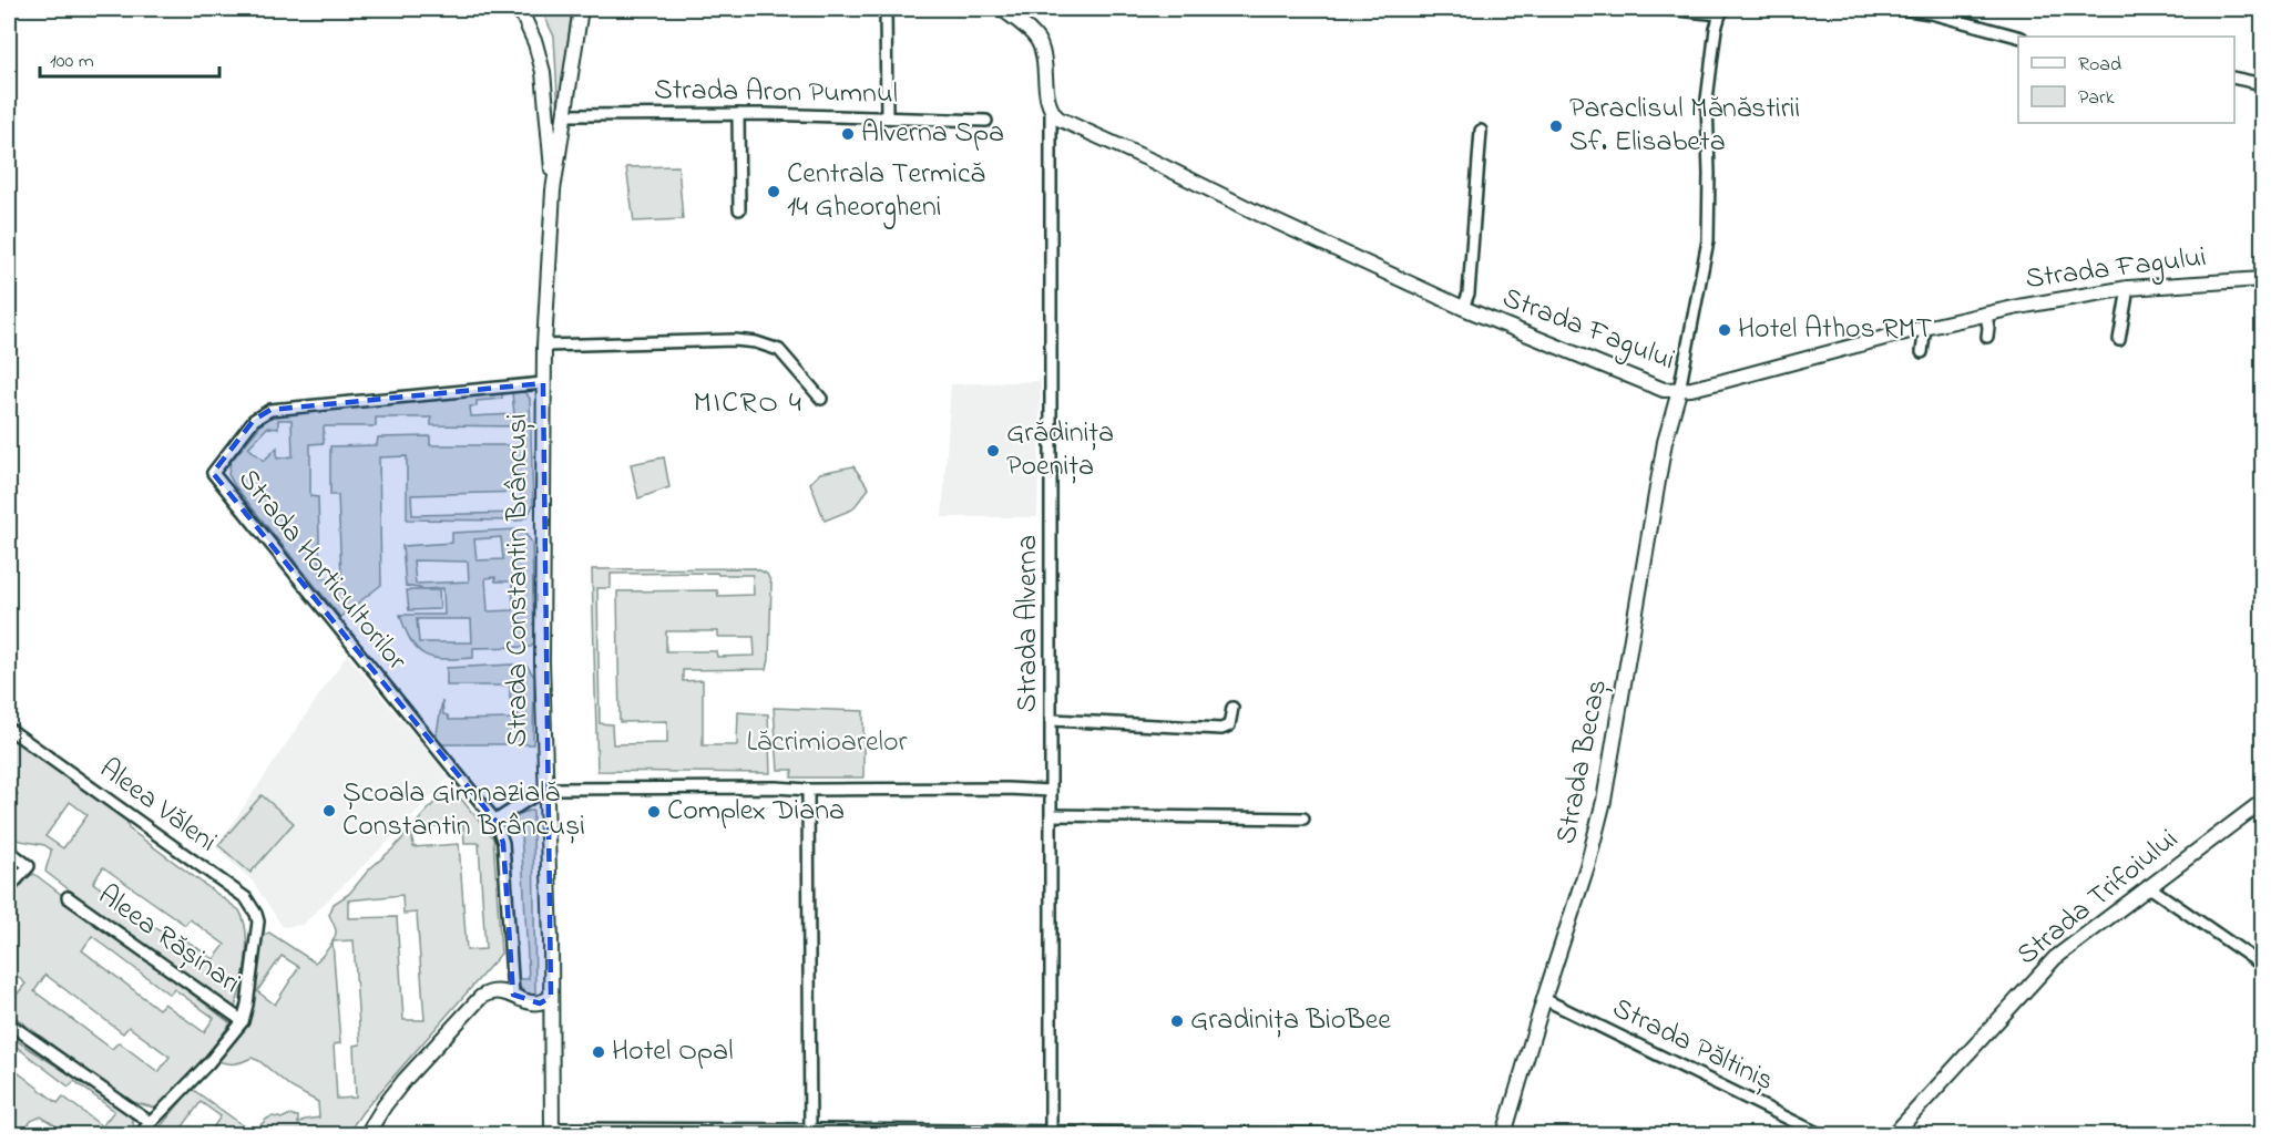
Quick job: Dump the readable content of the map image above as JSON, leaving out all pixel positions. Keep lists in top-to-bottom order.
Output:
{
  "streets": {
    "main road": [
      "Strada Fagului",
      "Strada Constantin Brâncuși",
      "Strada Becaș",
      "Strada Trifoiului"
    ],
    "street": [
      "Strada Aron Pumnul",
      "Strada Horticultorilor",
      "Strada Alverna",
      "Aleea Văleni",
      "Aleea Rășinari",
      "Strada Păltiniș"
    ]
  },
  "crossings": [
    ["Strada Aron Pumnul", "Strada Constantin Brâncuși"],
    ["Strada Fagului", "Strada Alverna"],
    ["Strada Fagului", "Strada Becaș"],
    ["Strada Horticultorilor", "Strada Constantin Brâncuși"],
    ["Strada Becaș", "Strada Păltiniș"],
    ["Aleea Văleni", "Aleea Rășinari"]
  ],
  "districts": ["MICRO 4"],
  "parks": ["Lăcrimioarelor"],
  "places": [
    "Paraclisul Mănăstirii Sf. Elisabeta",
    "Alverna Spa",
    "Centrala Termică 14 Gheorgheni",
    "Hotel Athos RMT",
    "Grădinița Poenița",
    "Școala Gimnazială Constantin Brâncuși",
    "Complex Diana",
    "Gradinița BioBee",
    "Hotel Opal"
  ],
  "legend": ["Road", "Park"],
  "scale_bar": "100 m"
}
